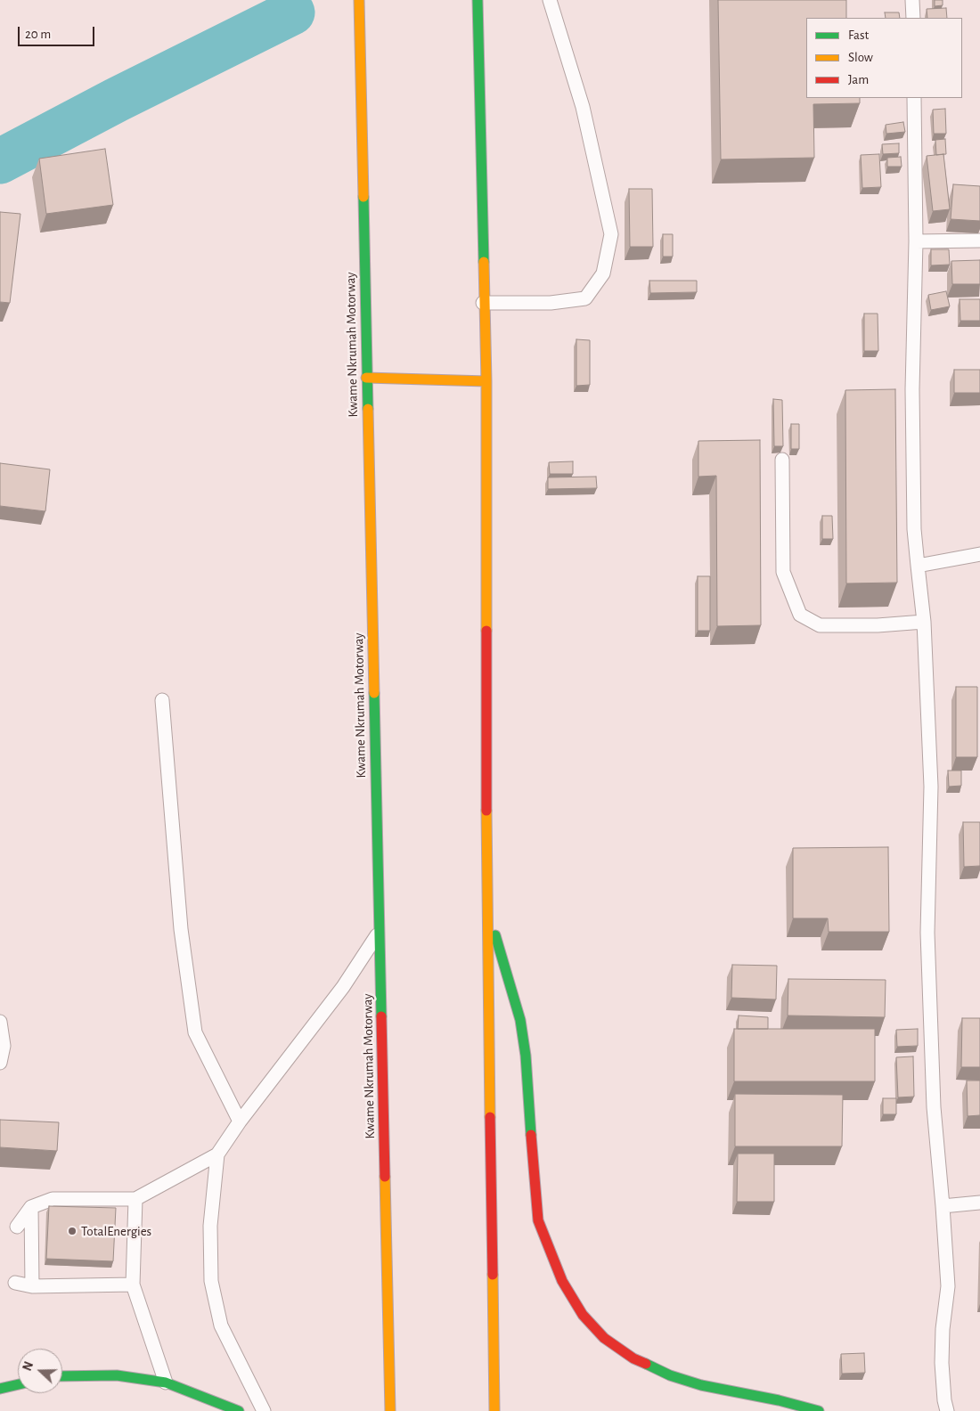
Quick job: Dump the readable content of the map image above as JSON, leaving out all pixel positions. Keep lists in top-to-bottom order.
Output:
{
  "streets": {
    "highway": ["Kwame Nkrumah Motorway"]
  },
  "places": ["TotalEnergies"],
  "legend": ["Fast", "Slow", "Jam"],
  "scale_bar": "20 m",
  "north": "left"
}
